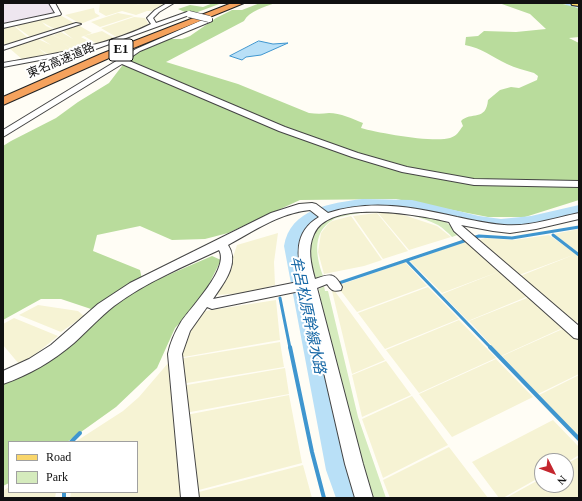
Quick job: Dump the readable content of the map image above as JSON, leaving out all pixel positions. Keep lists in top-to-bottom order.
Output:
{
  "streets": {
    "highway": ["E1", "東名高速道路"]
  },
  "water": ["牟呂松原幹線水路"],
  "legend": ["Road", "Park"],
  "north": "bottom right"
}
